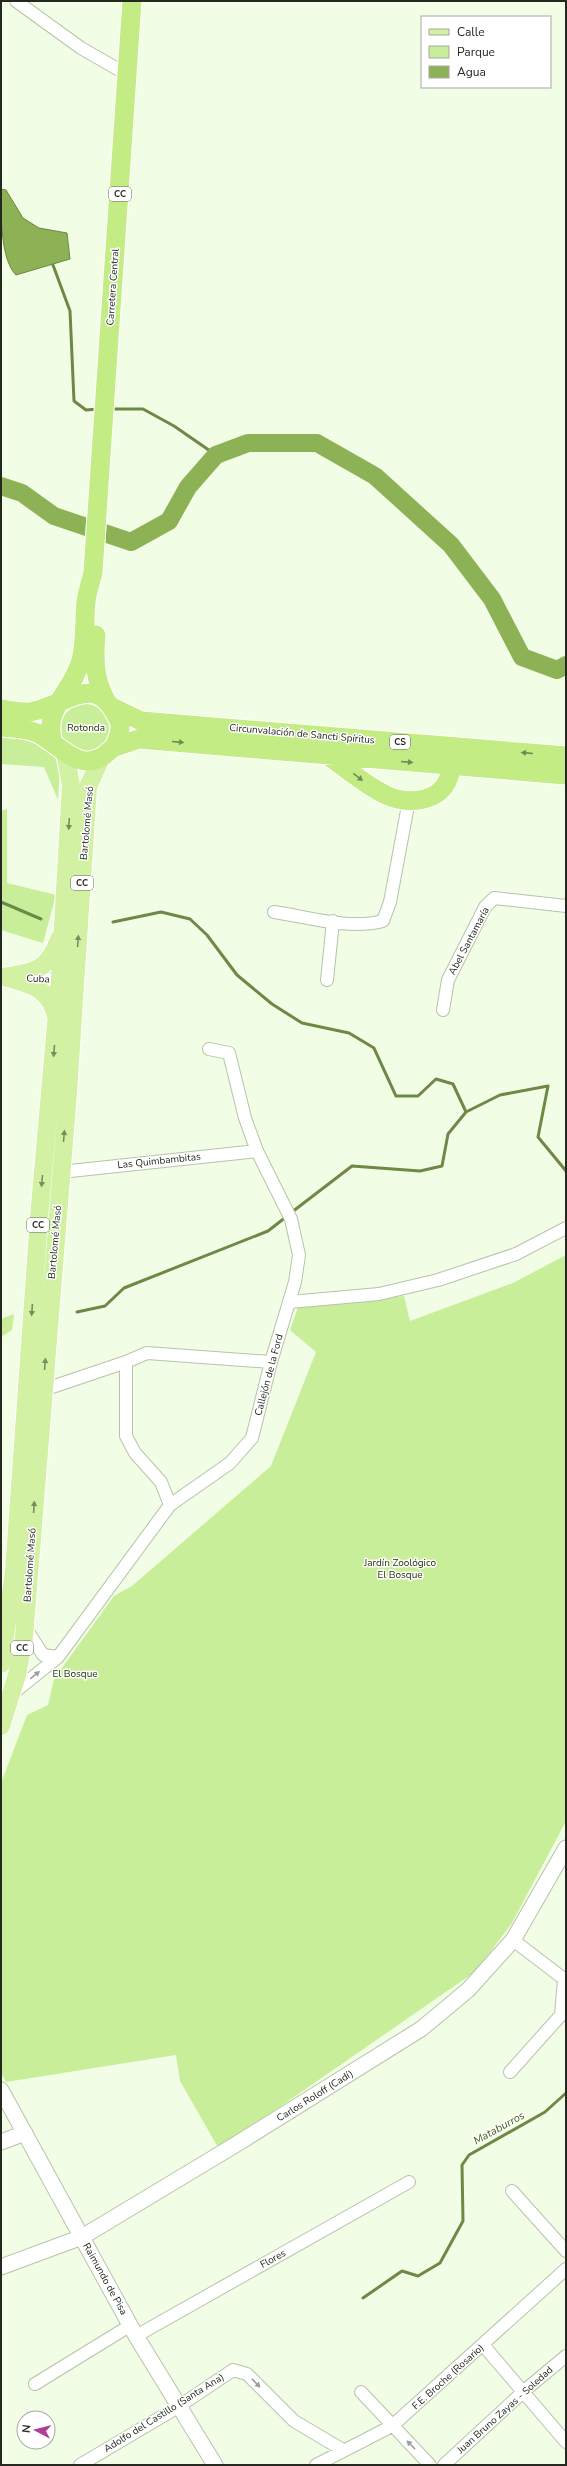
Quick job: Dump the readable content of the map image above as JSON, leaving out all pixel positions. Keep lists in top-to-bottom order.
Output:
{
  "streets": {
    "highway": [
      "CC",
      "Carretera Central",
      "Circunvalación de Sancti Spíritus",
      "CS"
    ],
    "main road": ["Bartolomé Masó"],
    "street": [
      "Abel Santamaría",
      "Cuba",
      "Las Quimbambitas",
      "Callejón de la Ford",
      "Carlos Roloff (Cadí)",
      "Flores",
      "Raimundo de Pisa",
      "F.E. Broche (Rosario)",
      "Juan Bruno Zayas - Soledad",
      "Adolfo del Castillo (Santa Ana)"
    ]
  },
  "crossings": [
    ["CC", "Carretera Central"],
    ["CC", "Circunvalación de Sancti Spíritus"],
    ["CC", "Bartolomé Masó"],
    ["Circunvalación de Sancti Spíritus", "Bartolomé Masó"],
    ["Bartolomé Masó", "Cuba"],
    ["Bartolomé Masó", "Las Quimbambitas"],
    ["Bartolomé Masó", "Callejón de la Ford"],
    ["Las Quimbambitas", "Callejón de la Ford"],
    ["Carlos Roloff (Cadí)", "Raimundo de Pisa"],
    ["Flores", "Raimundo de Pisa"],
    ["Raimundo de Pisa", "Adolfo del Castillo (Santa Ana)"],
    ["F.E. Broche (Rosario)", "Adolfo del Castillo (Santa Ana)"]
  ],
  "one_way": ["Adolfo del Castillo (Santa Ana)"],
  "water": ["Mataburros"],
  "parks": ["Rotonda", "Jardín Zoológico El Bosque", "El Bosque"],
  "legend": ["Calle", "Parque", "Agua"],
  "north": "left"
}
